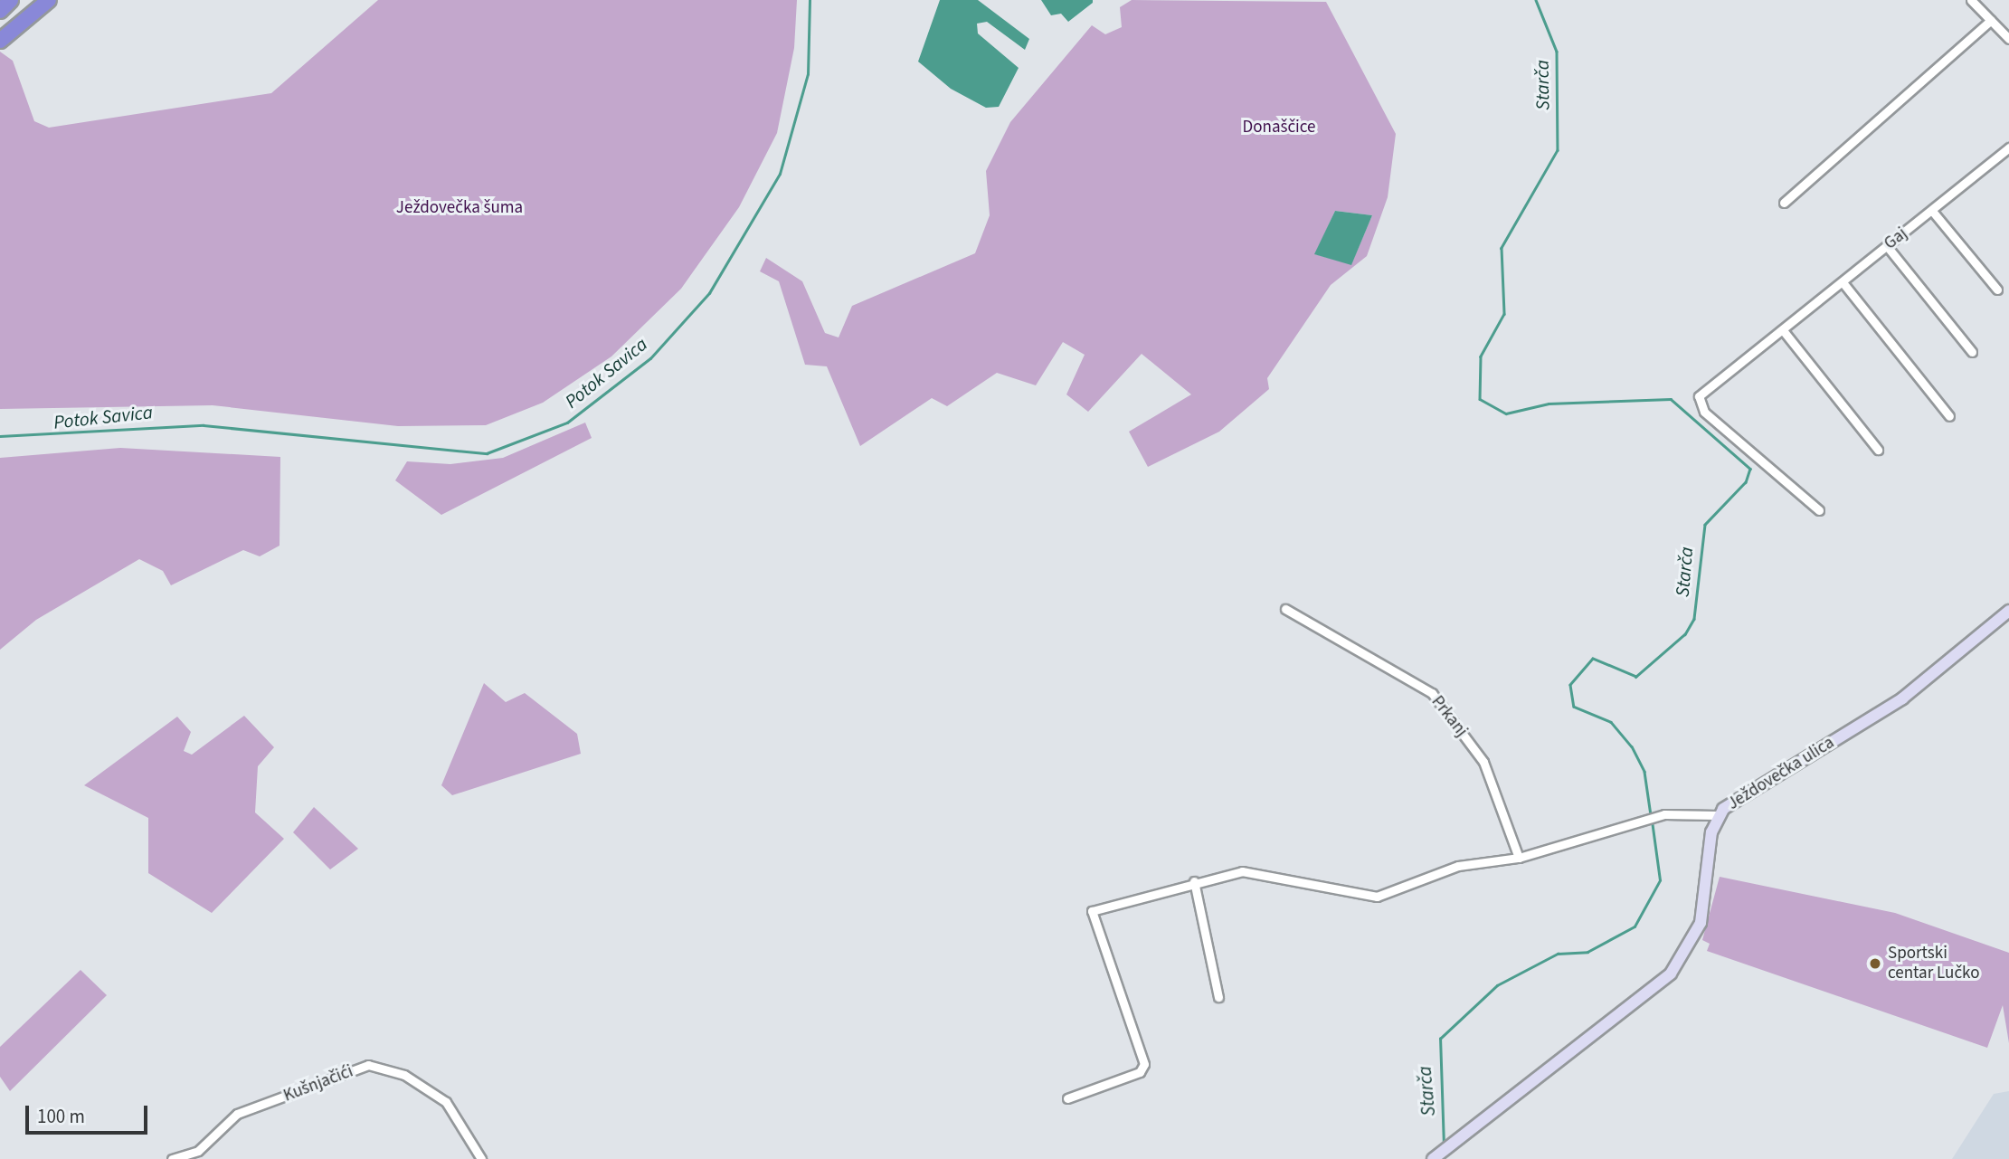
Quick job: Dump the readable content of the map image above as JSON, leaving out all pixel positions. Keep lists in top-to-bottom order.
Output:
{
  "streets": {
    "main road": ["Ježdovečka ulica"],
    "street": ["Gaj", "Prkanj", "Kušnjačići"]
  },
  "water": ["Starča", "Potok Savica"],
  "parks": ["Donaščice", "Ježdovečka šuma"],
  "places": ["Sportski centar Lučko"],
  "scale_bar": "100 m"
}
